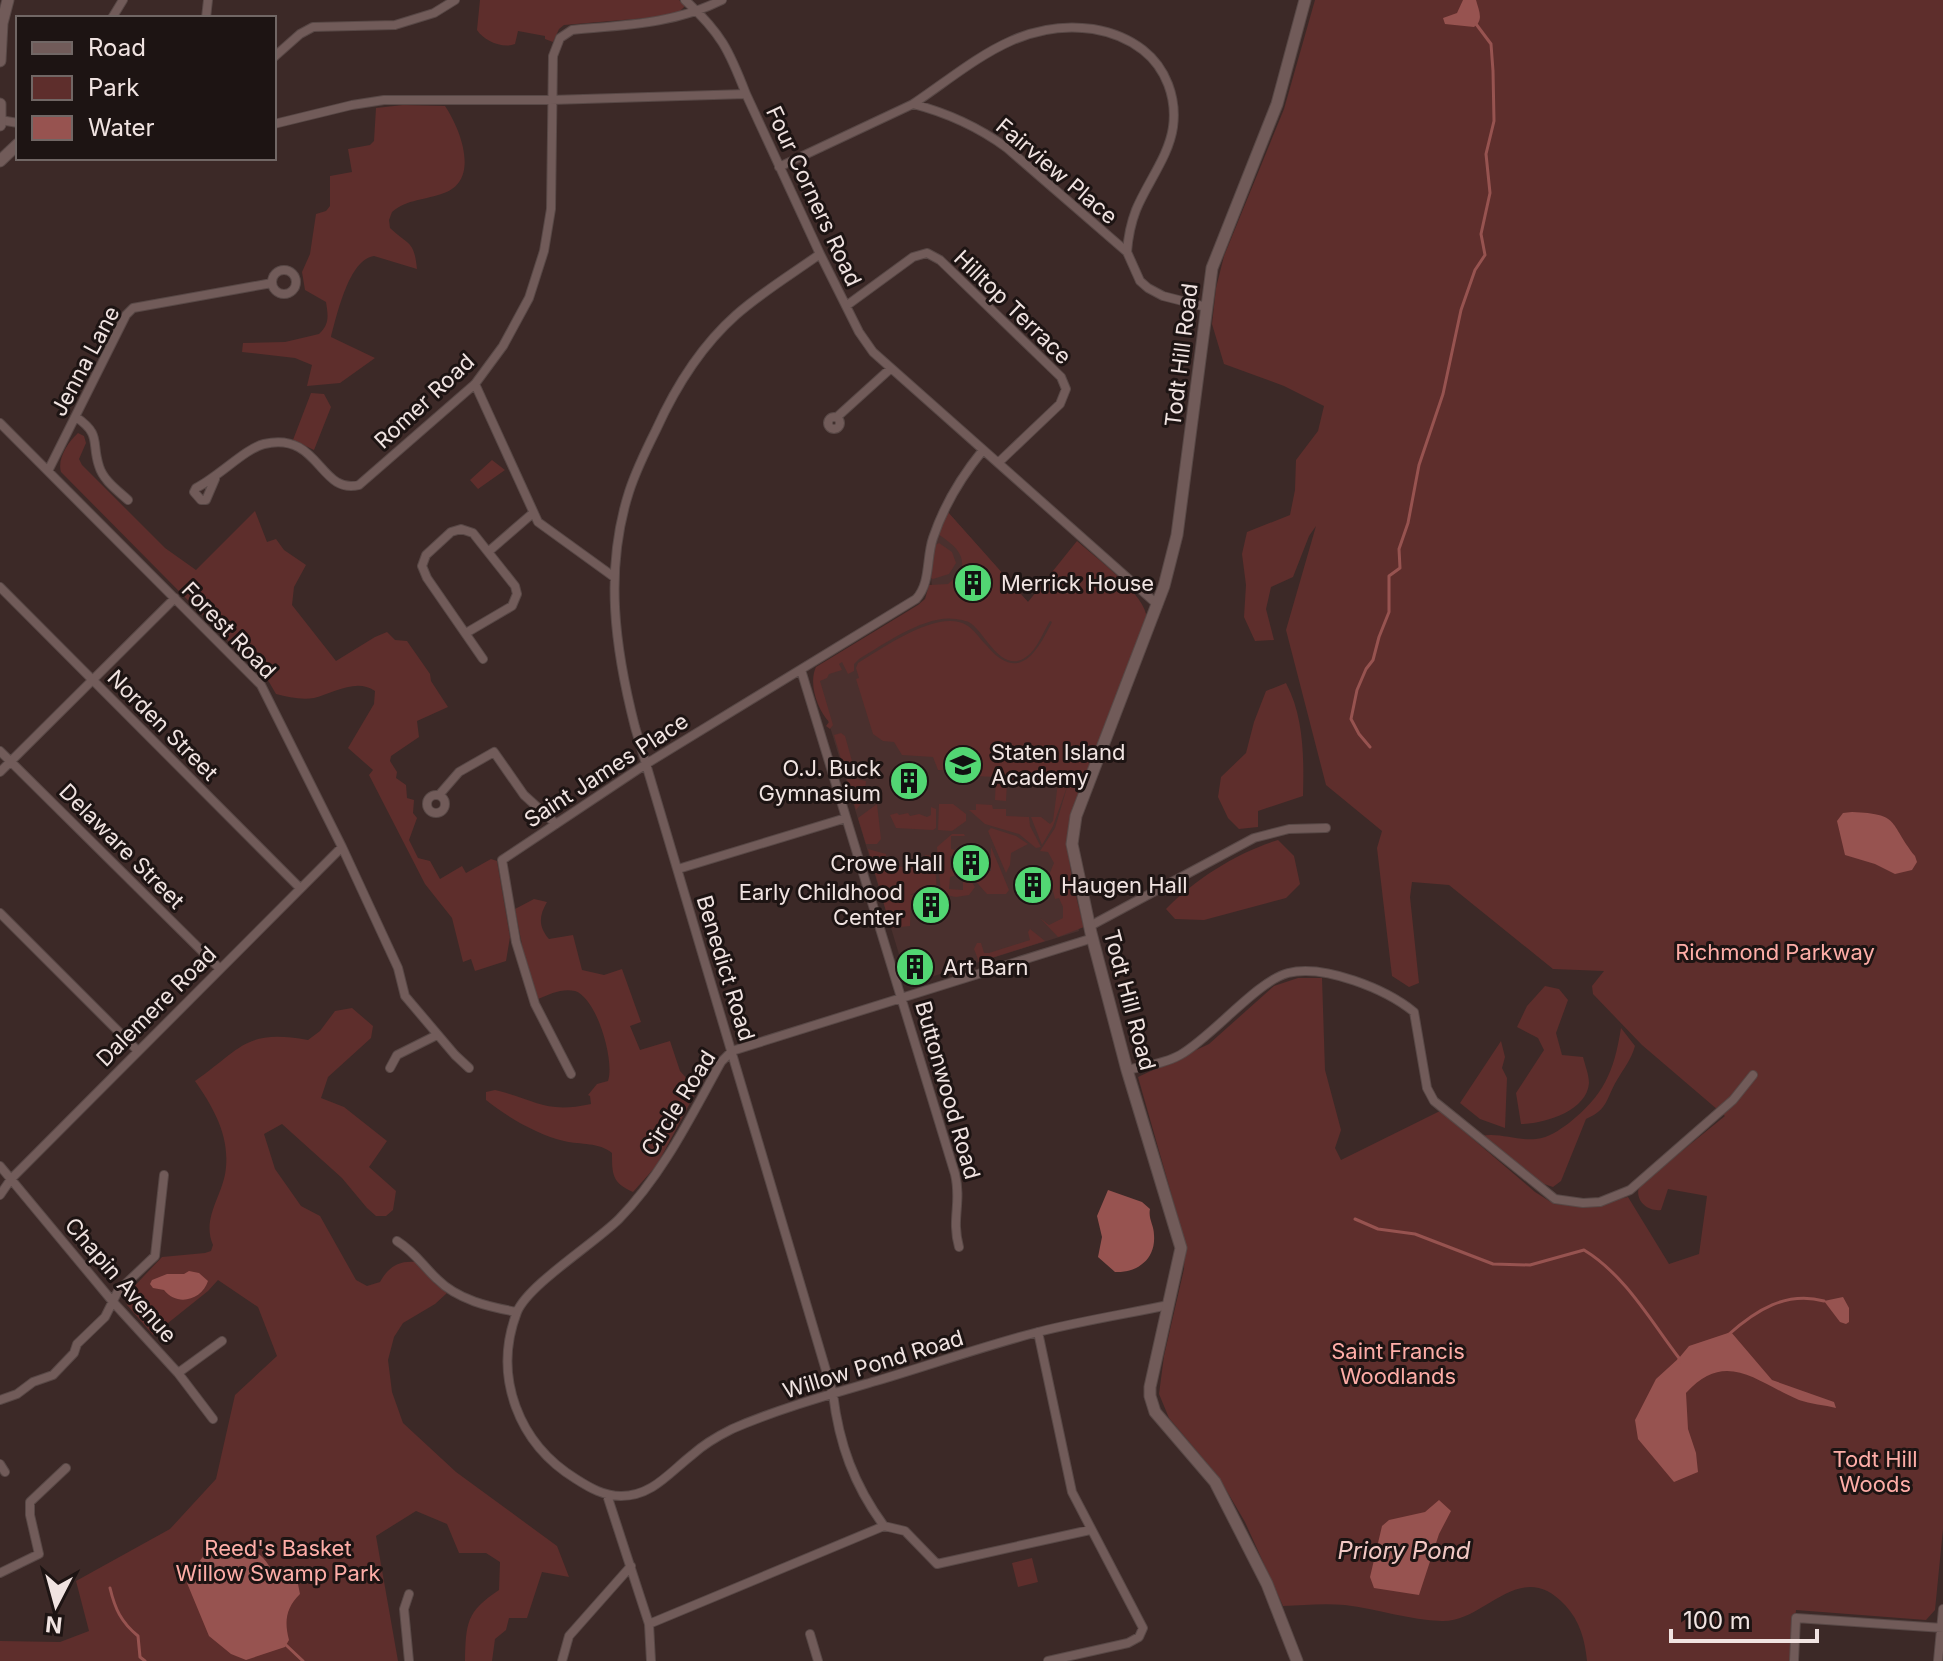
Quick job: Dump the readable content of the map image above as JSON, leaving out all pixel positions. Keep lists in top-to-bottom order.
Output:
{
  "streets": {
    "street": [
      "Fairview Place",
      "Four Corners Road",
      "Hilltop Terrace",
      "Todt Hill Road",
      "Jenna Lane",
      "Romer Road",
      "Forest Road",
      "Norden Street",
      "Saint James Place",
      "Delaware Street",
      "Benedict Road",
      "Dalemere Road",
      "Buttonwood Road",
      "Circle Road",
      "Chapin Avenue",
      "Willow Pond Road"
    ]
  },
  "crossings": [
    ["Fairview Place", "Todt Hill Road"],
    ["Four Corners Road", "Hilltop Terrace"],
    ["Four Corners Road", "Todt Hill Road"],
    ["Four Corners Road", "Romer Road"],
    ["Four Corners Road", "Saint James Place"],
    ["Four Corners Road", "Benedict Road"],
    ["Todt Hill Road", "Circle Road"],
    ["Todt Hill Road", "Willow Pond Road"],
    ["Jenna Lane", "Forest Road"],
    ["Forest Road", "Dalemere Road"],
    ["Norden Street", "Dalemere Road"],
    ["Saint James Place", "Benedict Road"],
    ["Saint James Place", "Buttonwood Road"],
    ["Delaware Street", "Dalemere Road"],
    ["Benedict Road", "Circle Road"],
    ["Benedict Road", "Willow Pond Road"],
    ["Dalemere Road", "Chapin Avenue"],
    ["Buttonwood Road", "Circle Road"],
    ["Circle Road", "Willow Pond Road"]
  ],
  "water": ["Priory Pond"],
  "parks": [
    "Richmond Parkway",
    "Saint Francis Woodlands",
    "Todt Hill Woods",
    "Reed's Basket Willow Swamp Park"
  ],
  "places": {
    "building": [
      "Merrick House",
      "O.J. Buck Gymnasium",
      "Crowe Hall",
      "Haugen Hall",
      "Early Childhood Center",
      "Art Barn"
    ],
    "school or university": ["Staten Island Academy"]
  },
  "legend": ["Road", "Park", "Water"],
  "scale_bar": "100 m",
  "north": "bottom"
}
